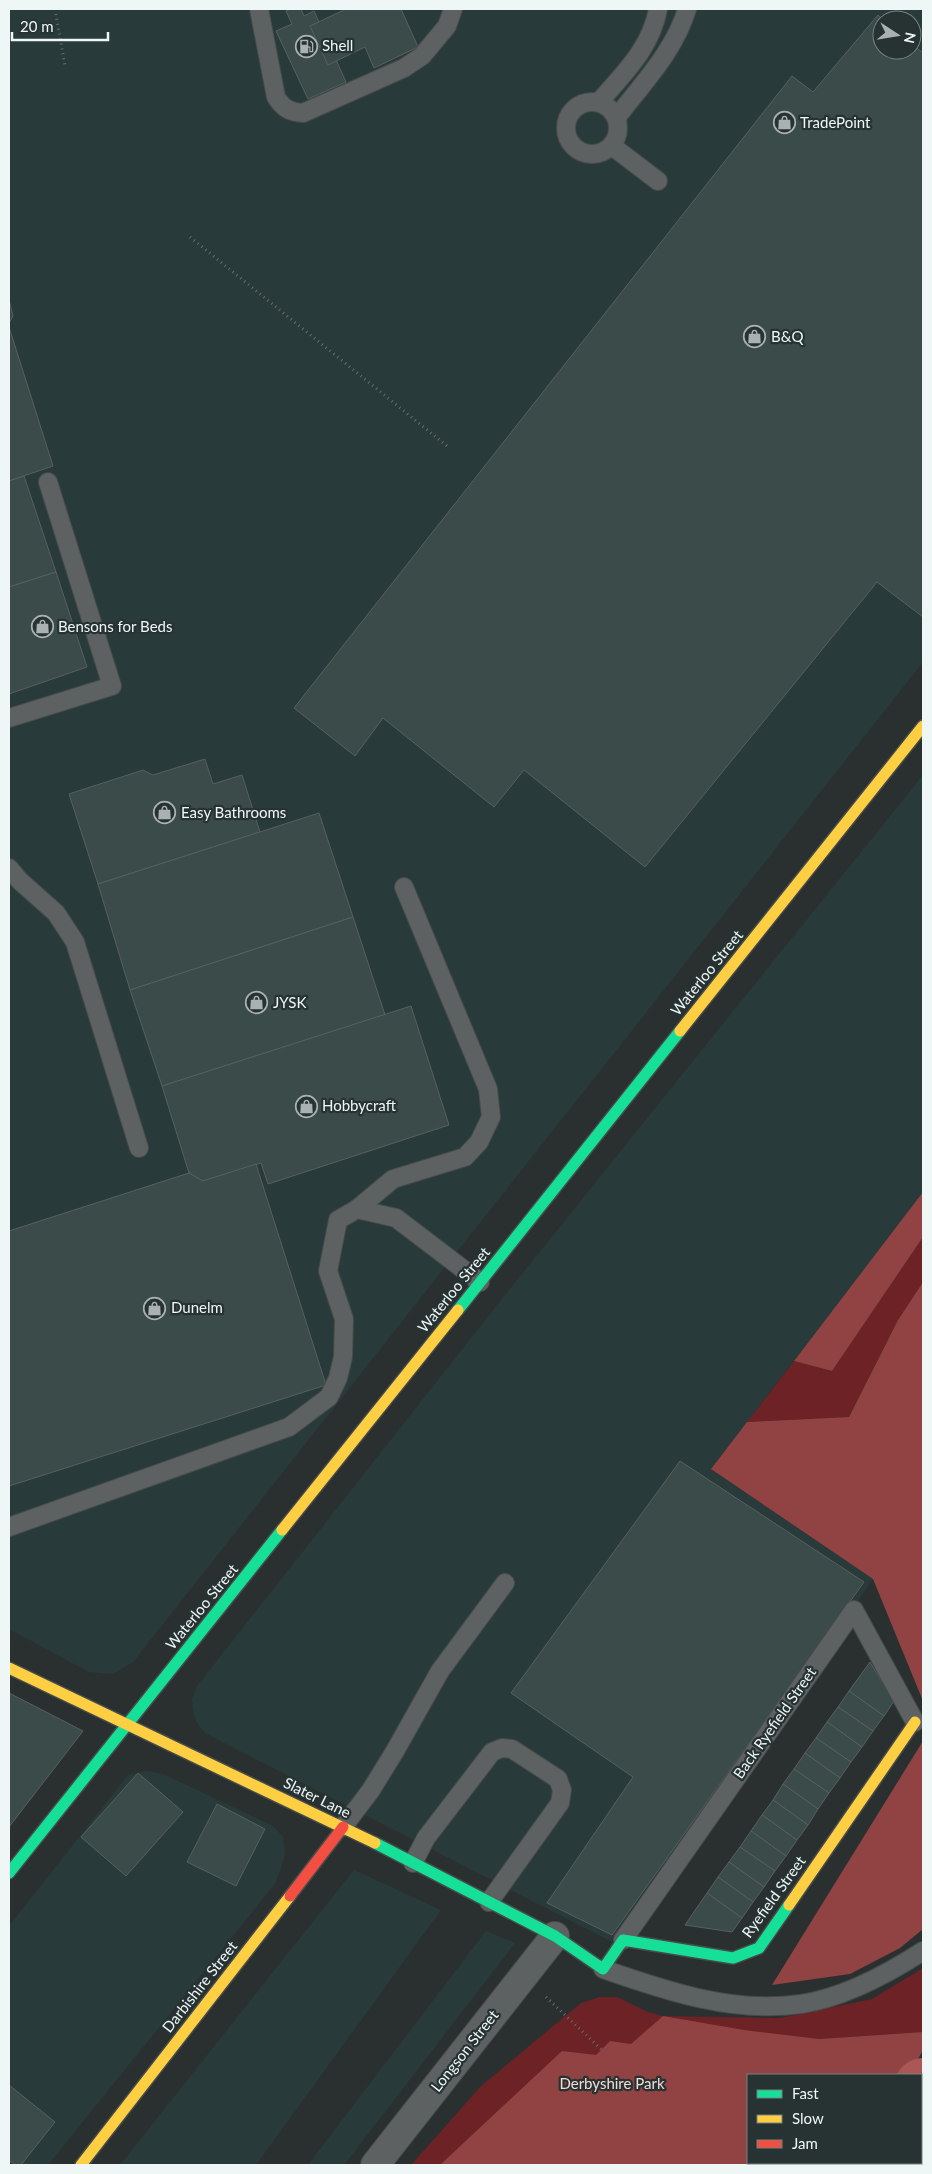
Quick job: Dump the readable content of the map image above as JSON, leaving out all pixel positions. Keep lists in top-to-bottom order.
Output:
{
  "streets": {
    "street": [
      "Waterloo Street",
      "Slater Lane",
      "Ryefield Street",
      "Darbishire Street",
      "Longson Street"
    ],
    "lane": ["Back Ryefield Street"]
  },
  "crossings": [
    ["Waterloo Street", "Slater Lane"],
    ["Back Ryefield Street", "Ryefield Street"],
    ["Slater Lane", "Darbishire Street"],
    ["Slater Lane", "Longson Street"]
  ],
  "parks": ["Derbyshire Park"],
  "places": {
    "fuel station": ["Shell"],
    "shop": [
      "TradePoint",
      "B&Q",
      "Bensons for Beds",
      "Easy Bathrooms",
      "JYSK",
      "Hobbycraft",
      "Dunelm"
    ]
  },
  "legend": ["Fast", "Slow", "Jam"],
  "scale_bar": "20 m",
  "north": "right"
}
